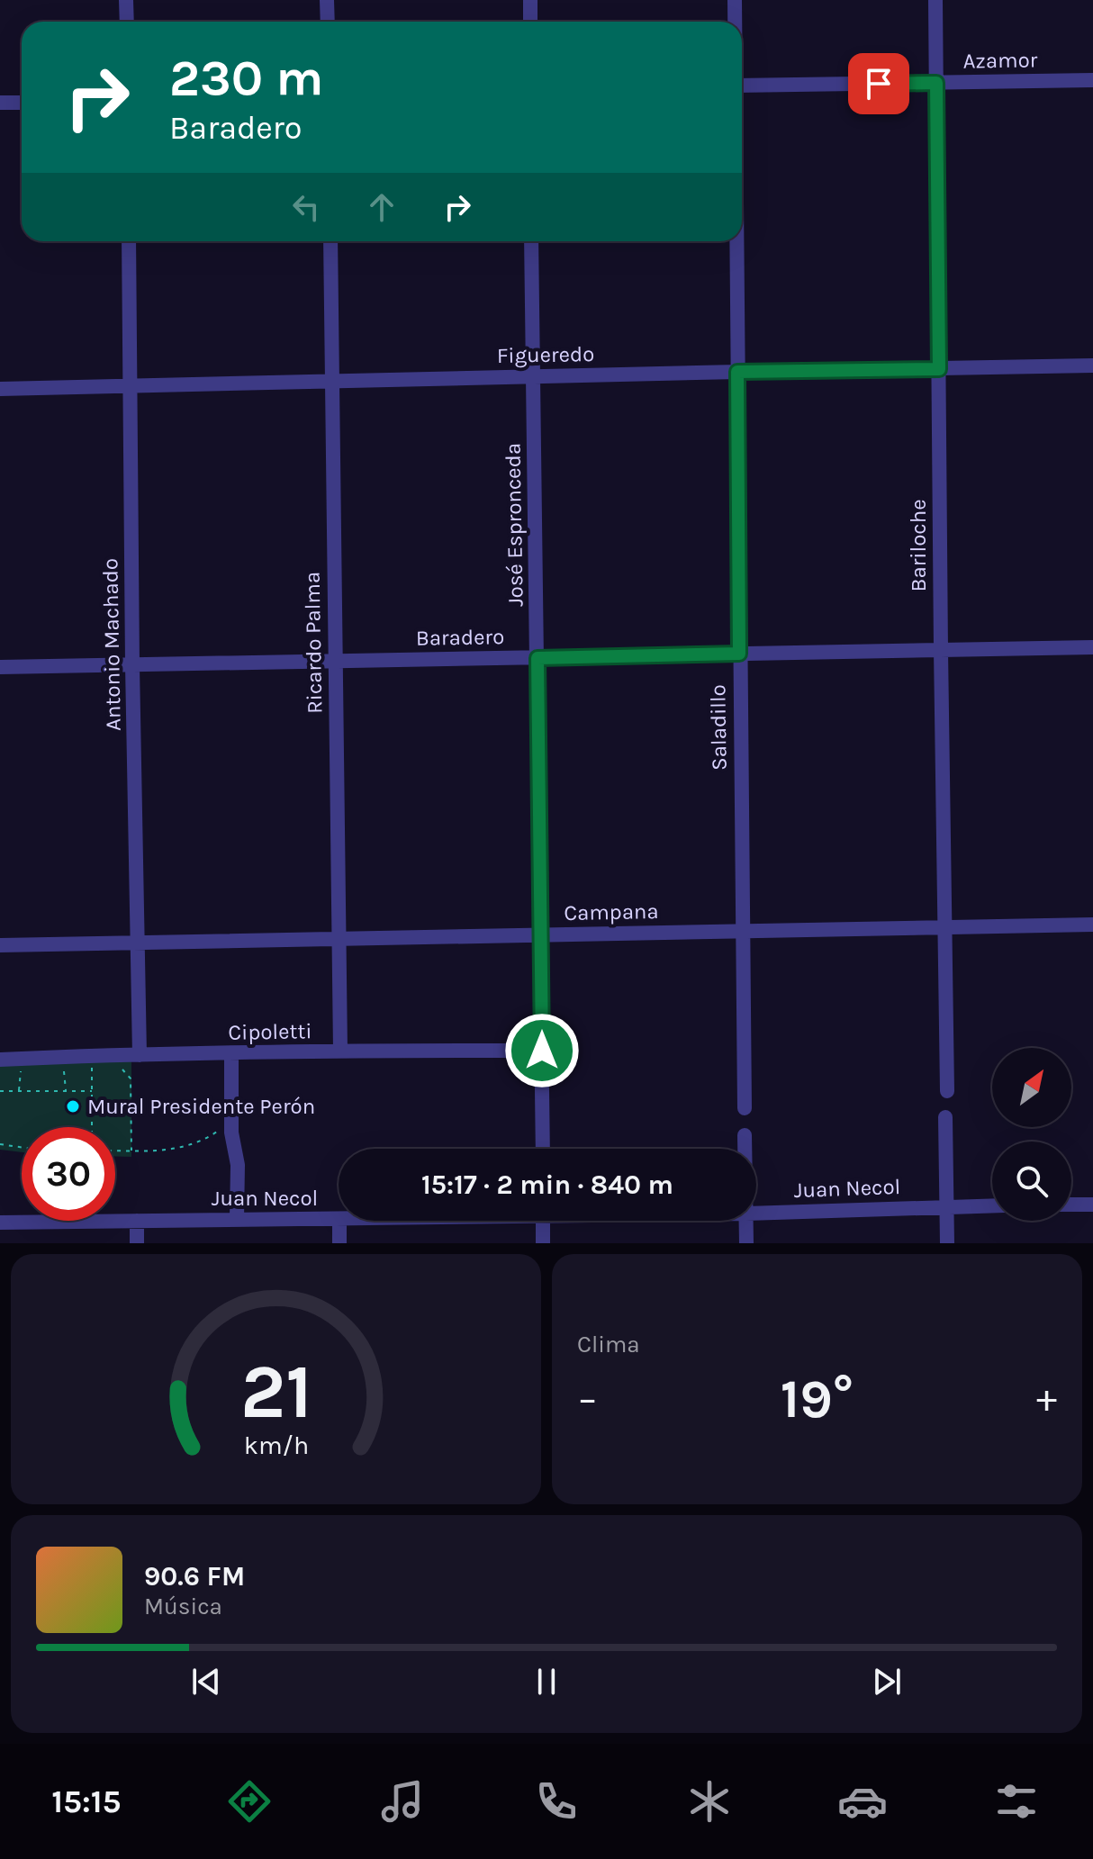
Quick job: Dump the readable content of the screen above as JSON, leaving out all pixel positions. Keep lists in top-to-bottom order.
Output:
{
  "streets": {
    "street": [
      "Azamor",
      "Figueredo",
      "José Espronceda",
      "Bariloche",
      "Baradero",
      "Ricardo Palma",
      "Antonio Machado",
      "Saladillo",
      "Campana",
      "Cipoletti",
      "Juan Necol"
    ]
  },
  "crossings": [
    ["Azamor", "Bariloche"],
    ["Figueredo", "José Espronceda"],
    ["Figueredo", "Bariloche"],
    ["Figueredo", "Ricardo Palma"],
    ["Figueredo", "Antonio Machado"],
    ["Figueredo", "Saladillo"],
    ["José Espronceda", "Baradero"],
    ["José Espronceda", "Campana"],
    ["José Espronceda", "Cipoletti"],
    ["Bariloche", "Baradero"],
    ["Bariloche", "Campana"],
    ["Baradero", "Ricardo Palma"],
    ["Baradero", "Antonio Machado"],
    ["Baradero", "Saladillo"],
    ["Ricardo Palma", "Campana"],
    ["Ricardo Palma", "Cipoletti"],
    ["Antonio Machado", "Campana"],
    ["Antonio Machado", "Cipoletti"],
    ["Saladillo", "Campana"]
  ],
  "places": ["Mural Presidente Perón"],
  "north": "top right",
  "page": {
    "turn": ["230 m", "Baradero"],
    "limit": "30",
    "trip": "15:17 · 2 min · 840 m",
    "tile": "Clima",
    "heat": ["−", "19°", "+"],
    "song": ["90.6 FM", "Música"],
    "tabs": "15:15",
    "gauge": ["21", "km/h"]
  }
}
